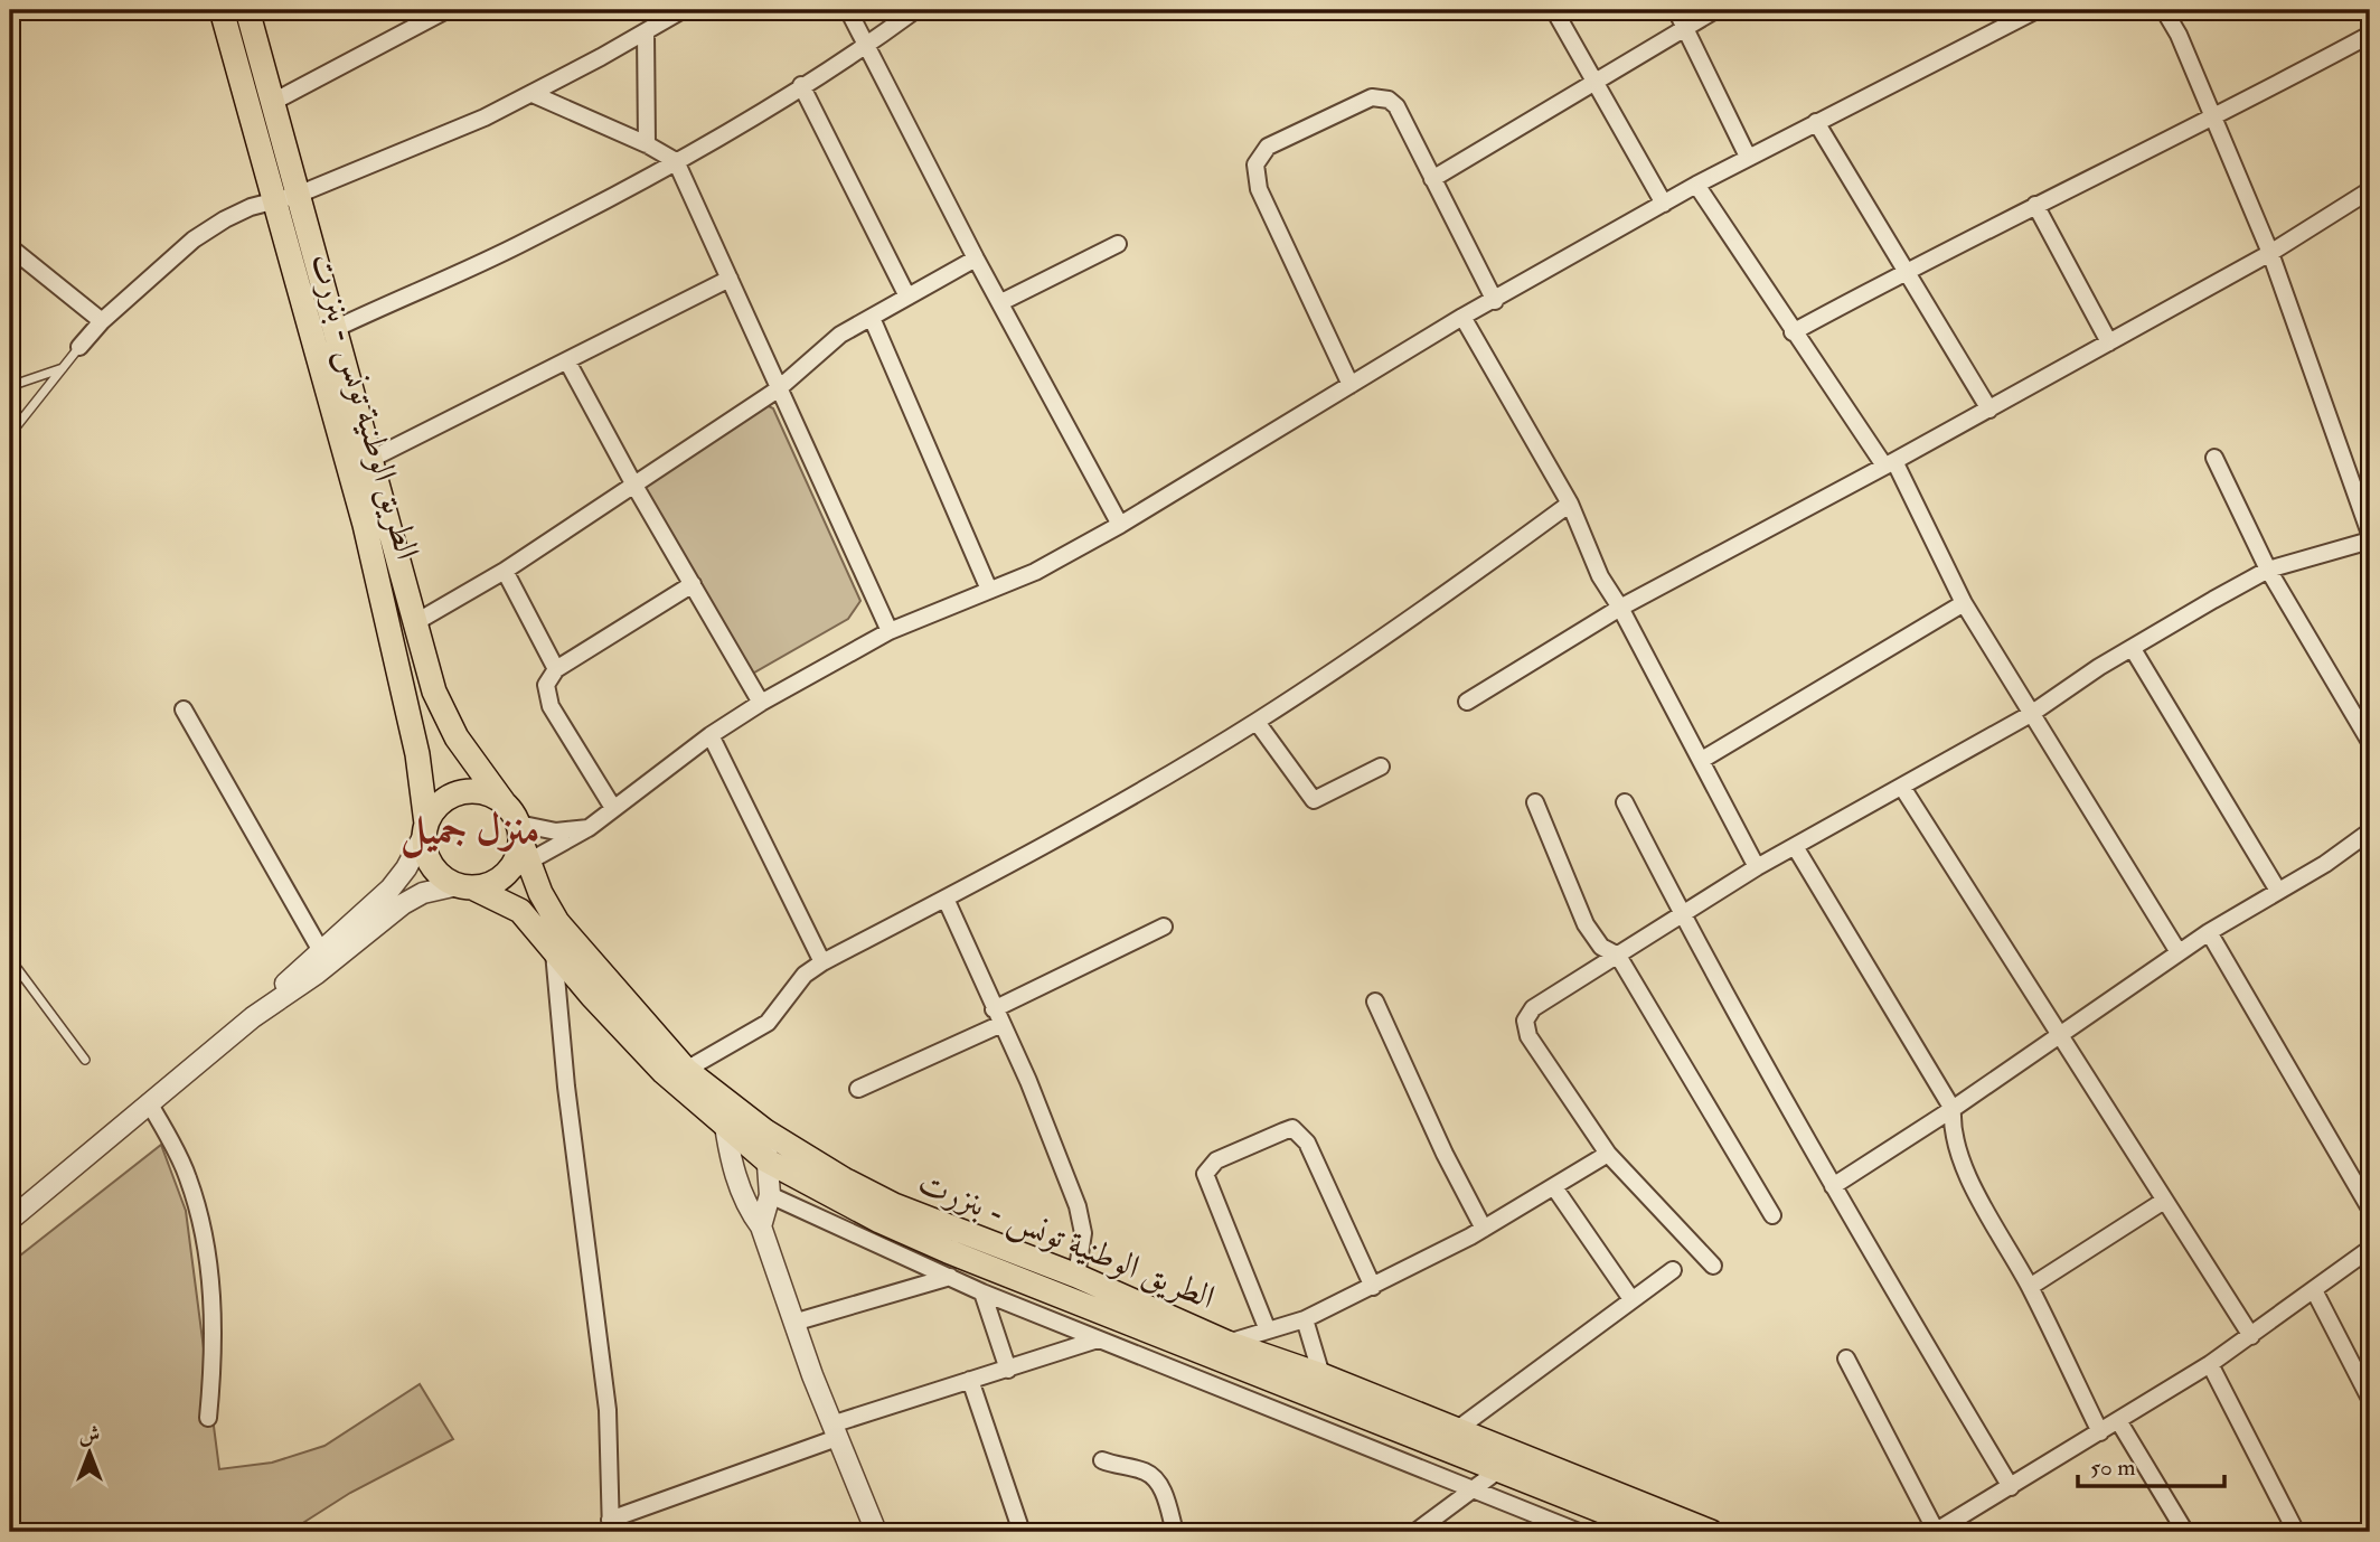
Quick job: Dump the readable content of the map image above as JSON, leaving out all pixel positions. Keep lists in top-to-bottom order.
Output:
{
  "streets": {
    "main road": ["الطريق الوطنية تونس - بنزرت"]
  },
  "districts": ["منزل جميل"],
  "scale_bar": "50 m",
  "north": "top"
}
